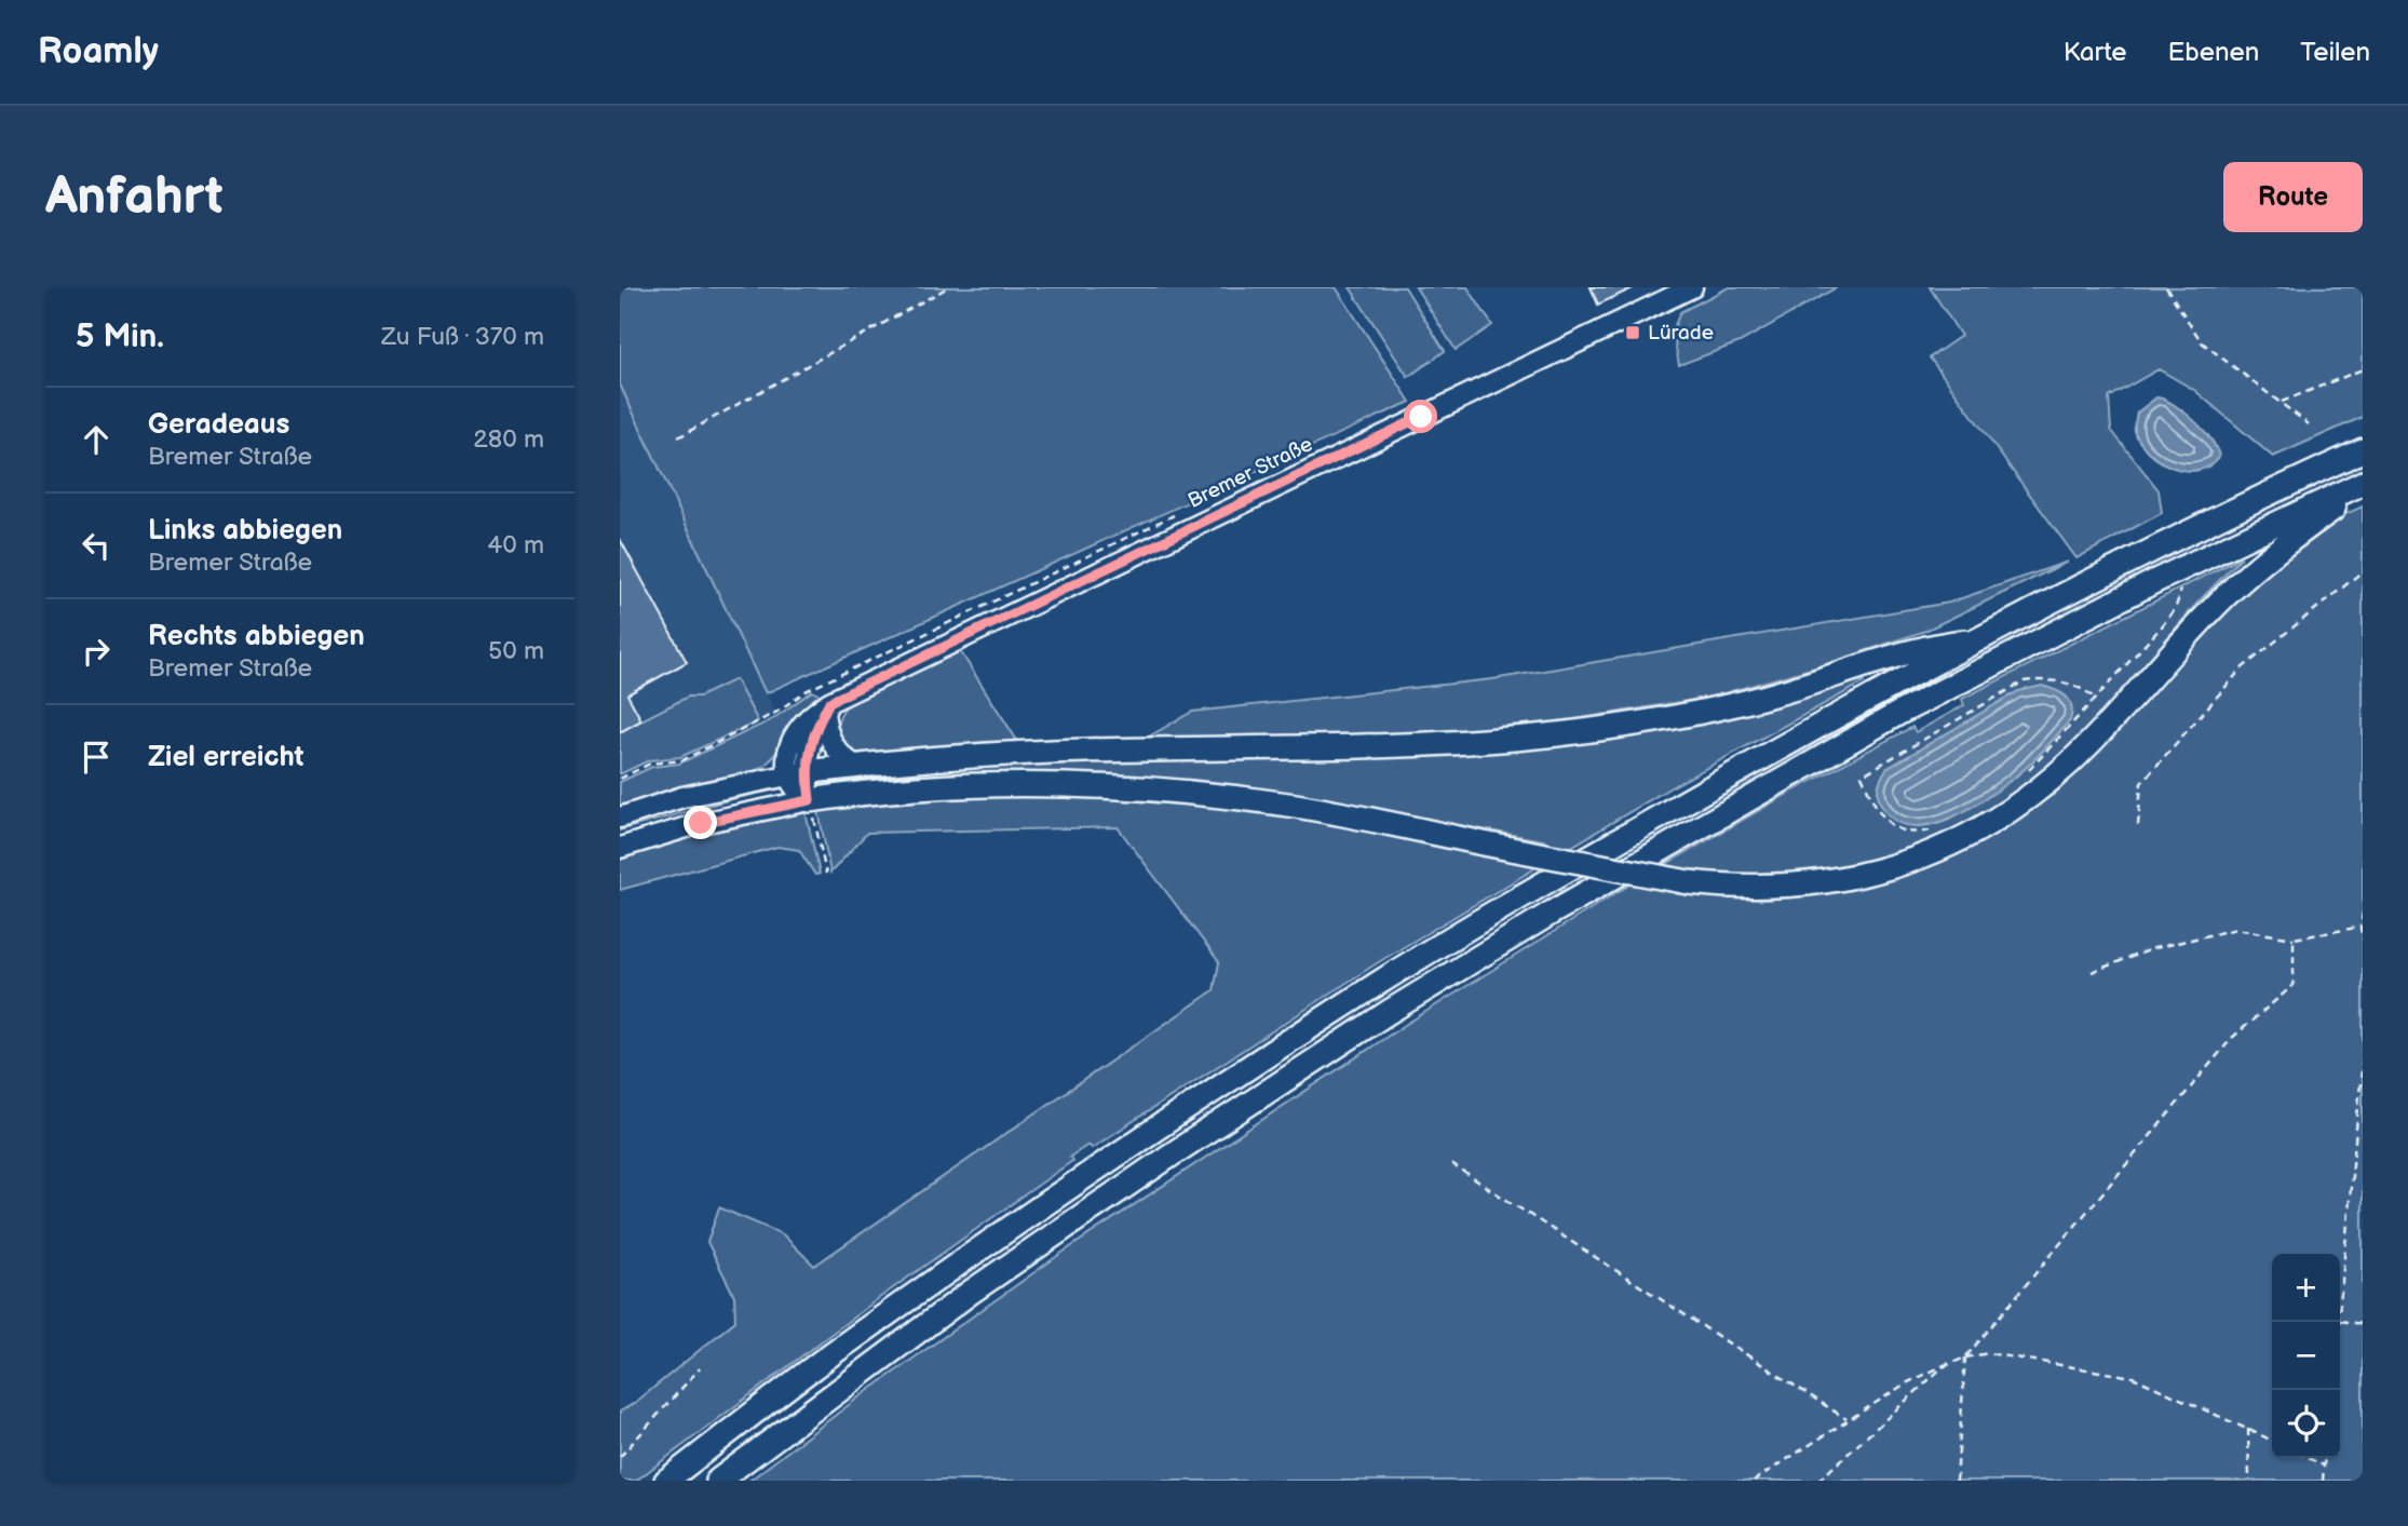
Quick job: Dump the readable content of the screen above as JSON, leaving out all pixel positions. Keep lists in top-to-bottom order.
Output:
{
  "streets": {
    "main road": ["Bremer Straße"]
  },
  "places": {
    "transit": ["Lürade"]
  },
  "page": {
    "header": "Roamly",
    "nav": ["Karte", "Ebenen", "Teilen"],
    "buttons": "Route",
    "title": "Anfahrt",
    "heading": ["5 Min.", "Zu Fuß · 370 m"],
    "list": [
      ["Geradeaus", "Bremer Straße", "280 m"],
      ["Links abbiegen", "Bremer Straße", "40 m"],
      ["Rechts abbiegen", "Bremer Straße", "50 m"],
      "Ziel erreicht"
    ],
    "map_buttons": ["+", "−"]
  }
}
